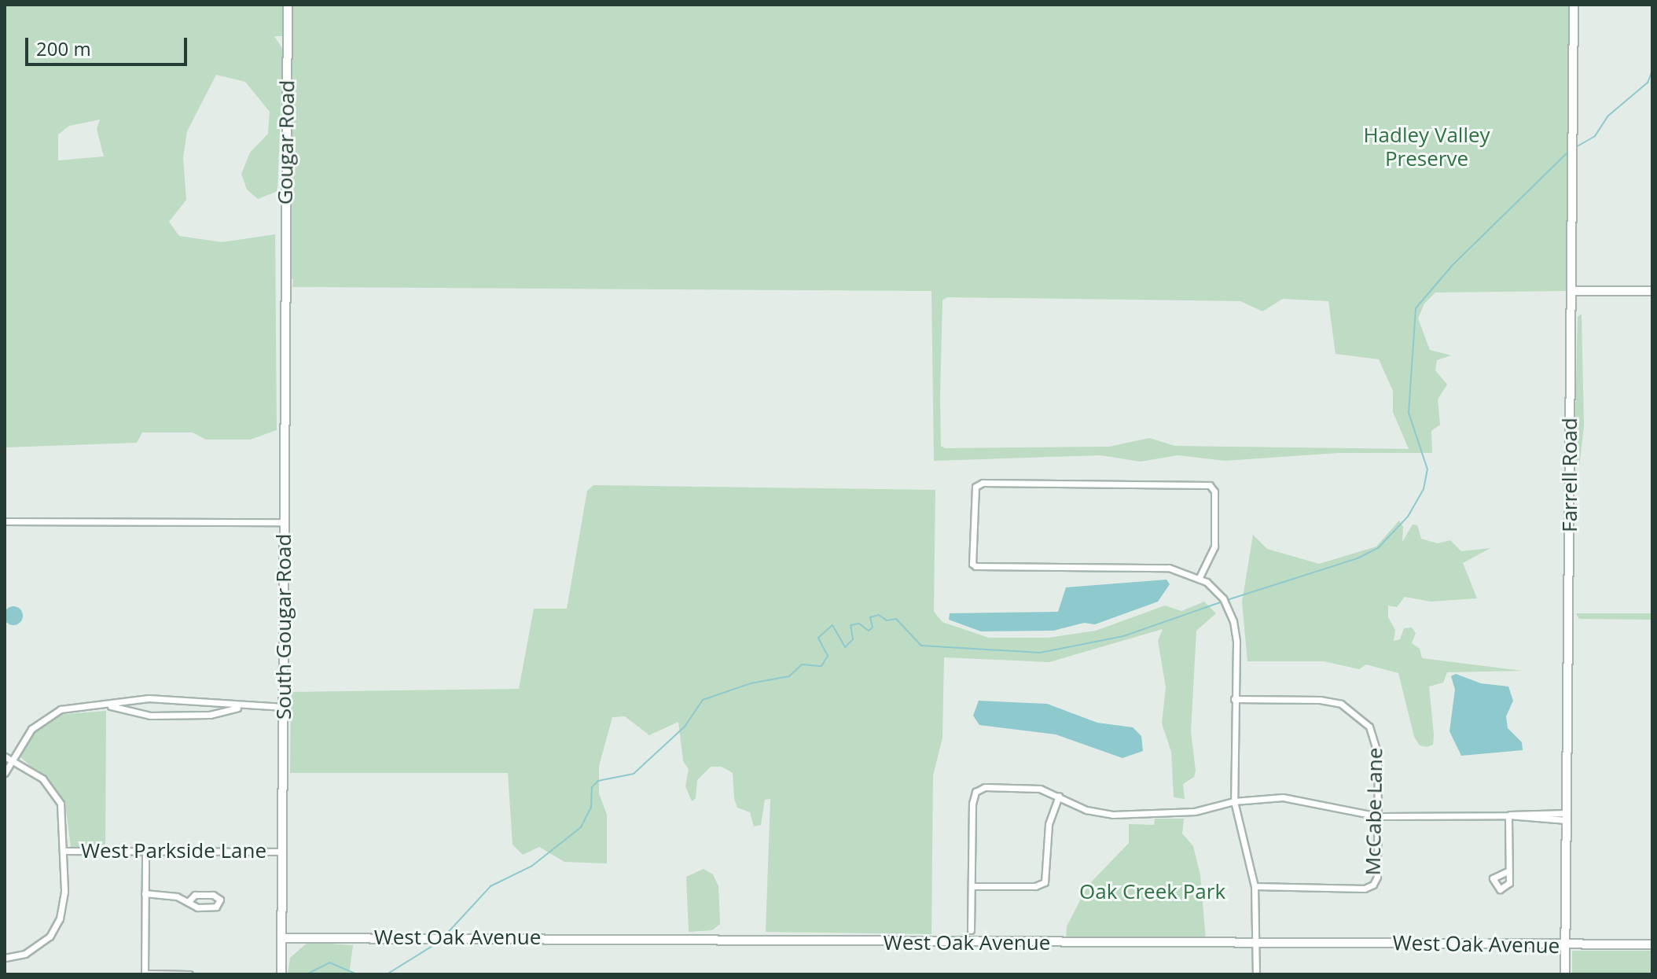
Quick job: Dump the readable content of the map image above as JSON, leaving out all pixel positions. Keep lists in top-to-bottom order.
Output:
{
  "streets": {
    "street": [
      "Gougar Road",
      "Farrell Road",
      "South Gougar Road",
      "McCabe Lane",
      "West Parkside Lane",
      "West Oak Avenue"
    ]
  },
  "crossings": [
    ["Gougar Road", "South Gougar Road"],
    ["Farrell Road", "West Oak Avenue"],
    ["South Gougar Road", "West Parkside Lane"],
    ["South Gougar Road", "West Oak Avenue"]
  ],
  "parks": ["Hadley Valley Preserve", "Oak Creek Park"],
  "scale_bar": "200 m"
}
